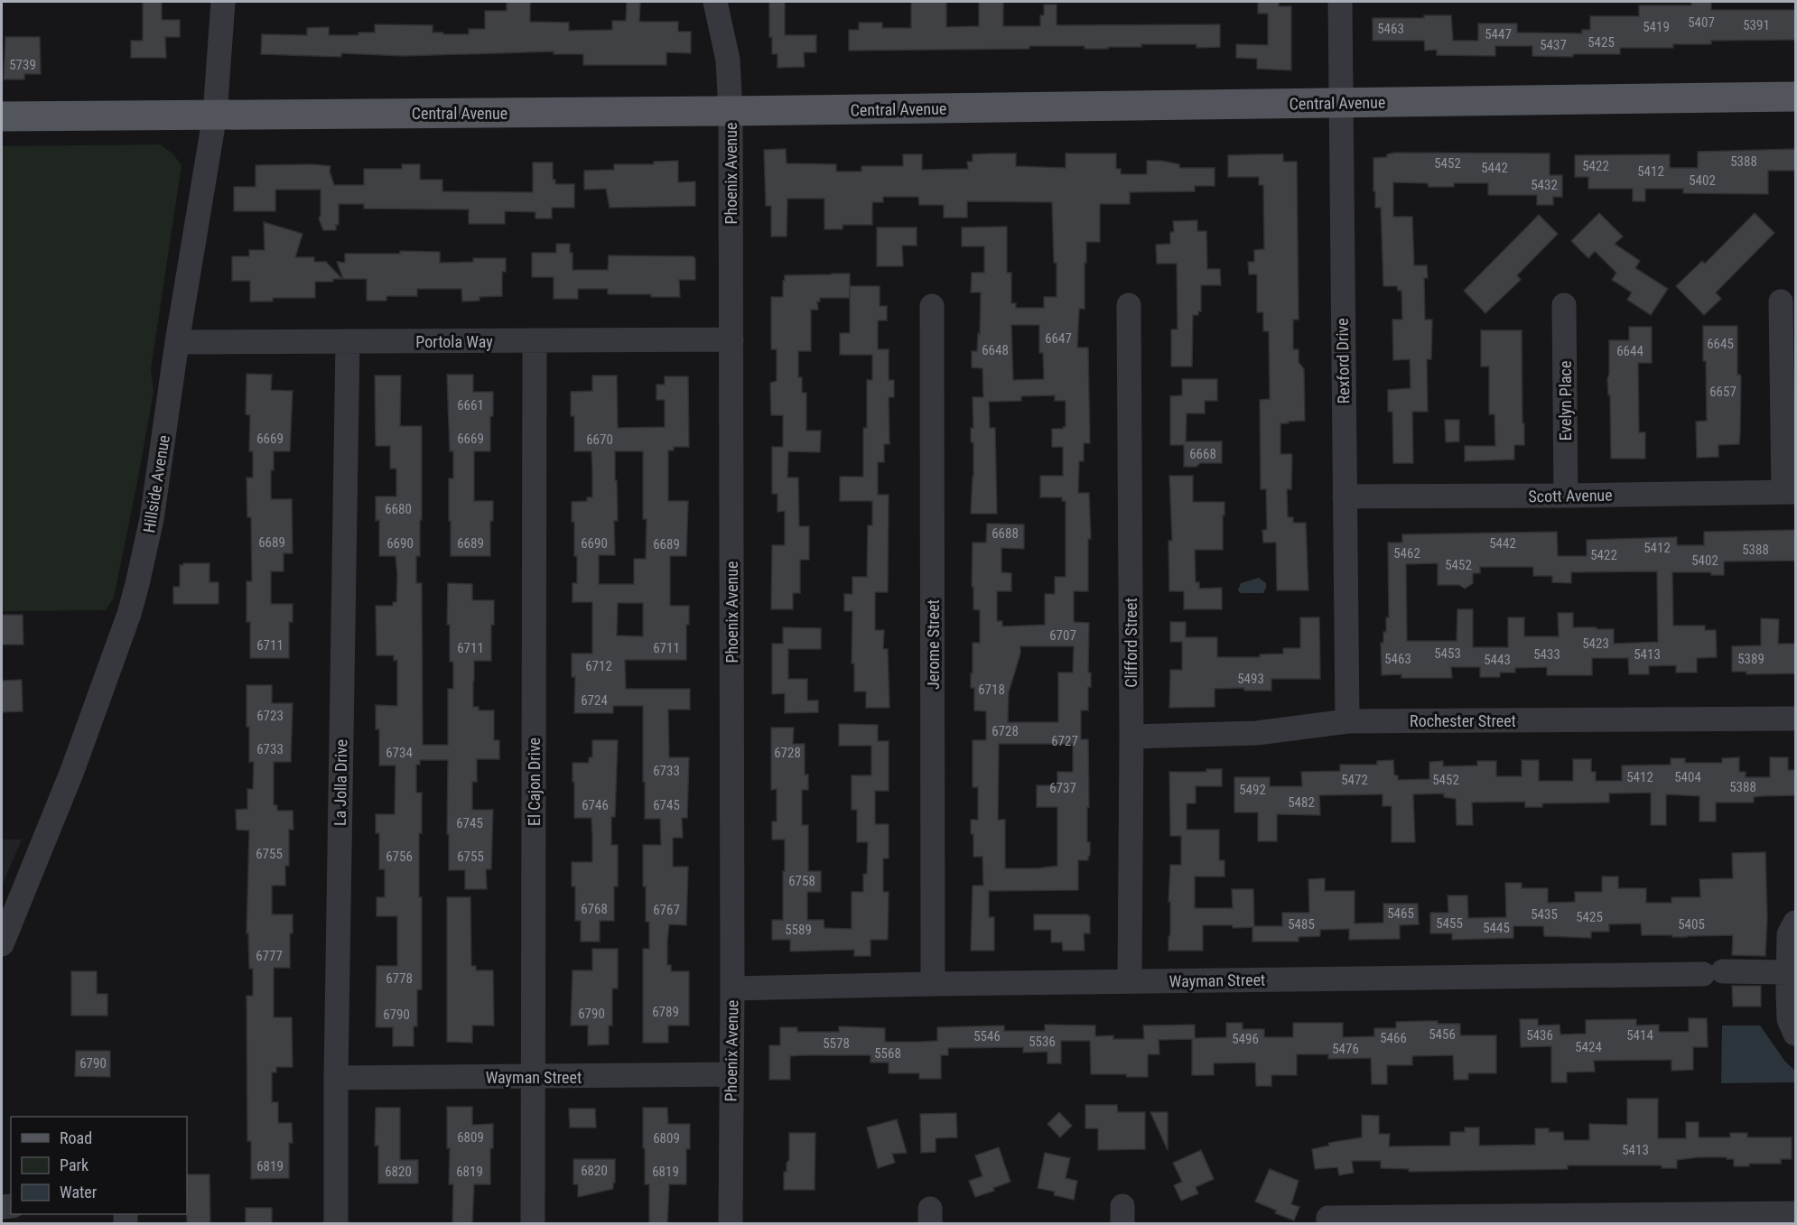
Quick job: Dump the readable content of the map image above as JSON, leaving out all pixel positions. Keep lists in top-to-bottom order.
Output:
{
  "streets": {
    "main road": ["Central Avenue"],
    "street": [
      "Phoenix Avenue",
      "Portola Way",
      "Rexford Drive",
      "Evelyn Place",
      "Hillside Avenue",
      "Scott Avenue",
      "Clifford Street",
      "Jerome Street",
      "Rochester Street",
      "El Cajon Drive",
      "La Jolla Drive",
      "Wayman Street"
    ]
  },
  "crossings": [
    ["Central Avenue", "Phoenix Avenue"],
    ["Central Avenue", "Rexford Drive"],
    ["Central Avenue", "Hillside Avenue"],
    ["Phoenix Avenue", "Portola Way"],
    ["Phoenix Avenue", "Wayman Street"],
    ["Portola Way", "Hillside Avenue"],
    ["Portola Way", "El Cajon Drive"],
    ["Portola Way", "La Jolla Drive"],
    ["Rexford Drive", "Scott Avenue"],
    ["Rexford Drive", "Rochester Street"],
    ["Evelyn Place", "Scott Avenue"],
    ["Clifford Street", "Rochester Street"],
    ["Clifford Street", "Wayman Street"],
    ["Jerome Street", "Wayman Street"],
    ["El Cajon Drive", "Wayman Street"],
    ["La Jolla Drive", "Wayman Street"]
  ],
  "house_numbers": [
    "5407",
    "5391",
    "5419",
    "5463",
    "5447",
    "5425",
    "5437",
    "5739",
    "5388",
    "5452",
    "5422",
    "5442",
    "5412",
    "5402",
    "5432",
    "6647",
    "6645",
    "6648",
    "6644",
    "6657",
    "6661",
    "6669",
    "6669",
    "6670",
    "6668",
    "6680",
    "6688",
    "6689",
    "6690",
    "6689",
    "6690",
    "5442",
    "6689",
    "5412",
    "5388",
    "5462",
    "5422",
    "5402",
    "5452",
    "6707",
    "5423",
    "6711",
    "6711",
    "6711",
    "5453",
    "5433",
    "5413",
    "5463",
    "5389",
    "5443",
    "6712",
    "5493",
    "6718",
    "6724",
    "6723",
    "6728",
    "6727",
    "6733",
    "6734",
    "6728",
    "6733",
    "5412",
    "5404",
    "5472",
    "5452",
    "5388",
    "6737",
    "5492",
    "5482",
    "6746",
    "6745",
    "6745",
    "6755",
    "6756",
    "6755",
    "6758",
    "6768",
    "6767",
    "5465",
    "5435",
    "5425",
    "5455",
    "5485",
    "5405",
    "5445",
    "5589",
    "6777",
    "6778",
    "6789",
    "6790",
    "6790",
    "5456",
    "5436",
    "5414",
    "5546",
    "5466",
    "5496",
    "5536",
    "5578",
    "5424",
    "5476",
    "5568",
    "6790",
    "6809",
    "6809",
    "5413",
    "6819",
    "6820",
    "6820",
    "6819",
    "6819"
  ],
  "legend": ["Road", "Park", "Water"]
}
